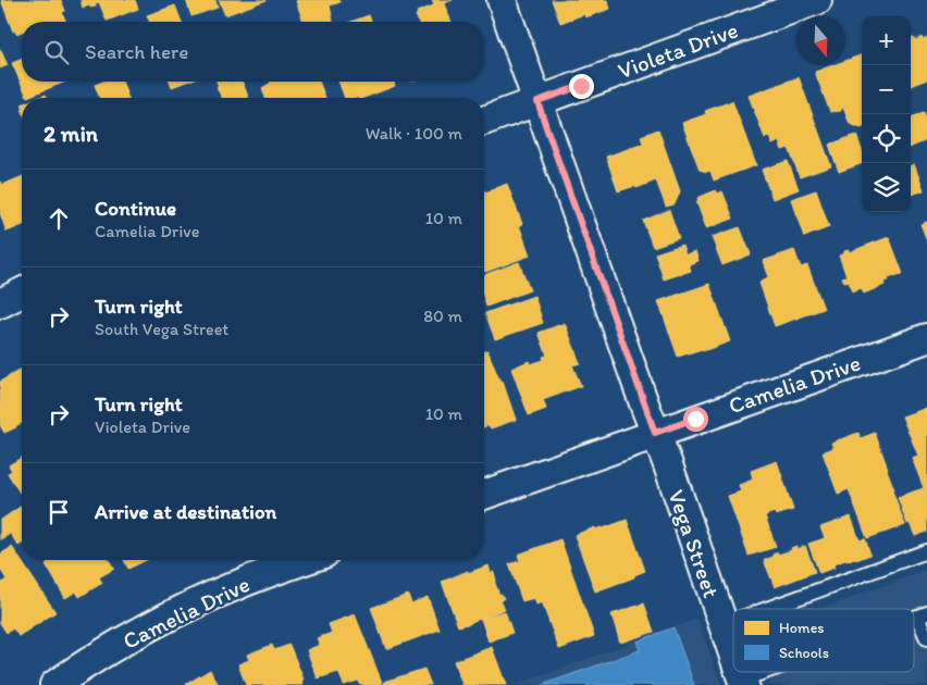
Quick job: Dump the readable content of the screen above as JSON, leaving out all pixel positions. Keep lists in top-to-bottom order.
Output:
{
  "streets": {
    "street": ["Violeta Drive", "Camelia Drive", "Vega Street"]
  },
  "crossings": [
    ["Violeta Drive", "Vega Street"],
    ["Camelia Drive", "Vega Street"]
  ],
  "legend": ["Homes", "Schools"],
  "north": "bottom",
  "page": {
    "map_buttons": ["+", "−"],
    "search": "Search here",
    "heading": ["2 min", "Walk · 100 m"],
    "list": [
      ["Continue", "Camelia Drive", "10 m"],
      ["Turn right", "South Vega Street", "80 m"],
      ["Turn right", "Violeta Drive", "10 m"],
      "Arrive at destination"
    ]
  }
}
